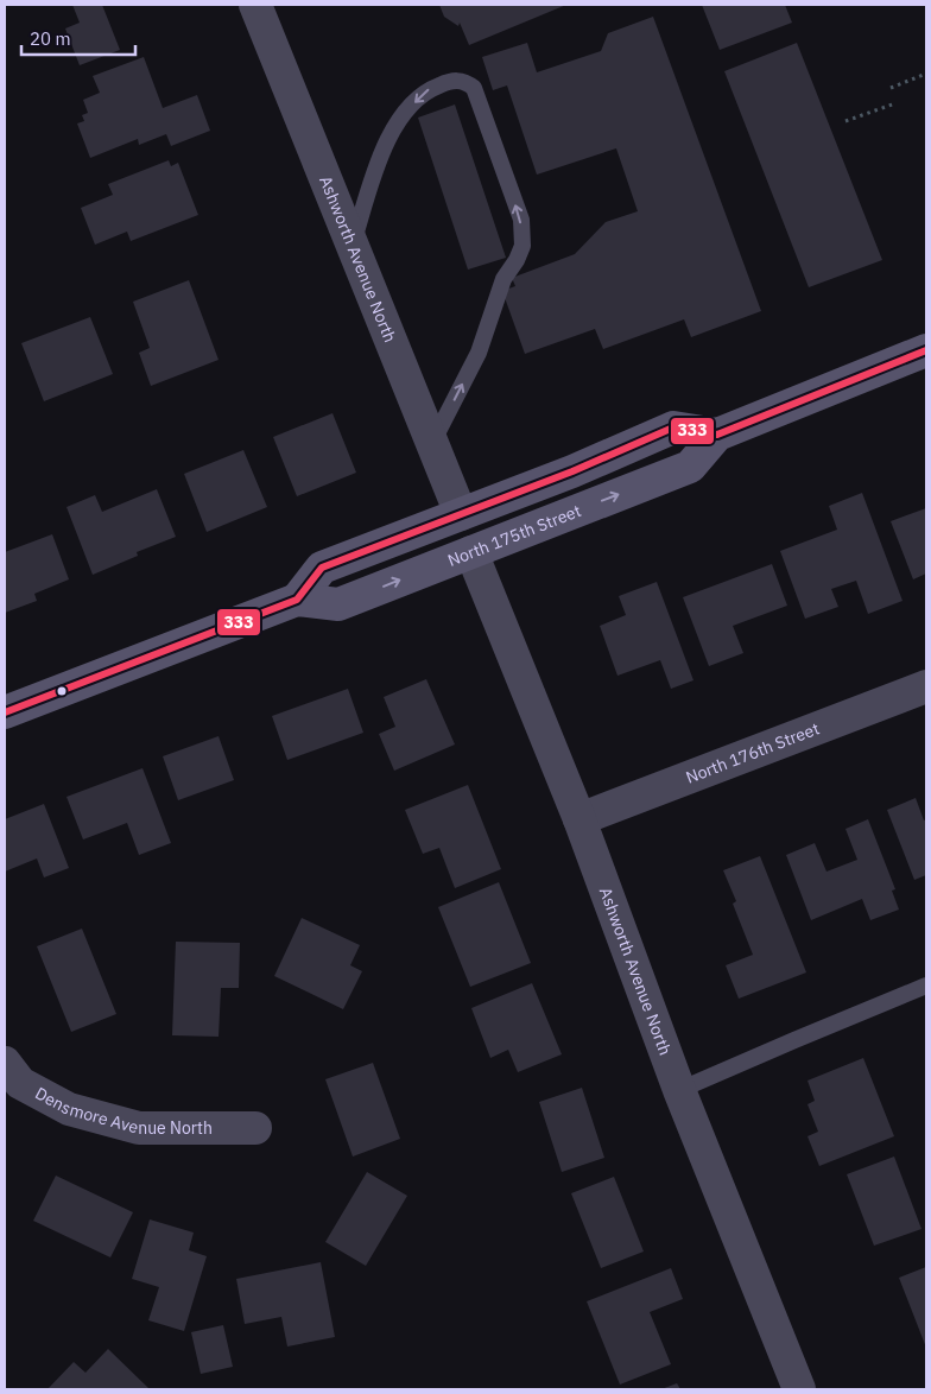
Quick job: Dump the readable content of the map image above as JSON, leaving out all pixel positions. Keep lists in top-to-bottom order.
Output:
{
  "streets": {
    "main road": ["North 175th Street"],
    "street": ["Ashworth Avenue North", "North 176th Street", "Densmore Avenue North"]
  },
  "crossings": [
    ["Ashworth Avenue North", "North 175th Street"],
    ["Ashworth Avenue North", "North 176th Street"]
  ],
  "lines": ["transit line 333"],
  "scale_bar": "20 m"
}
